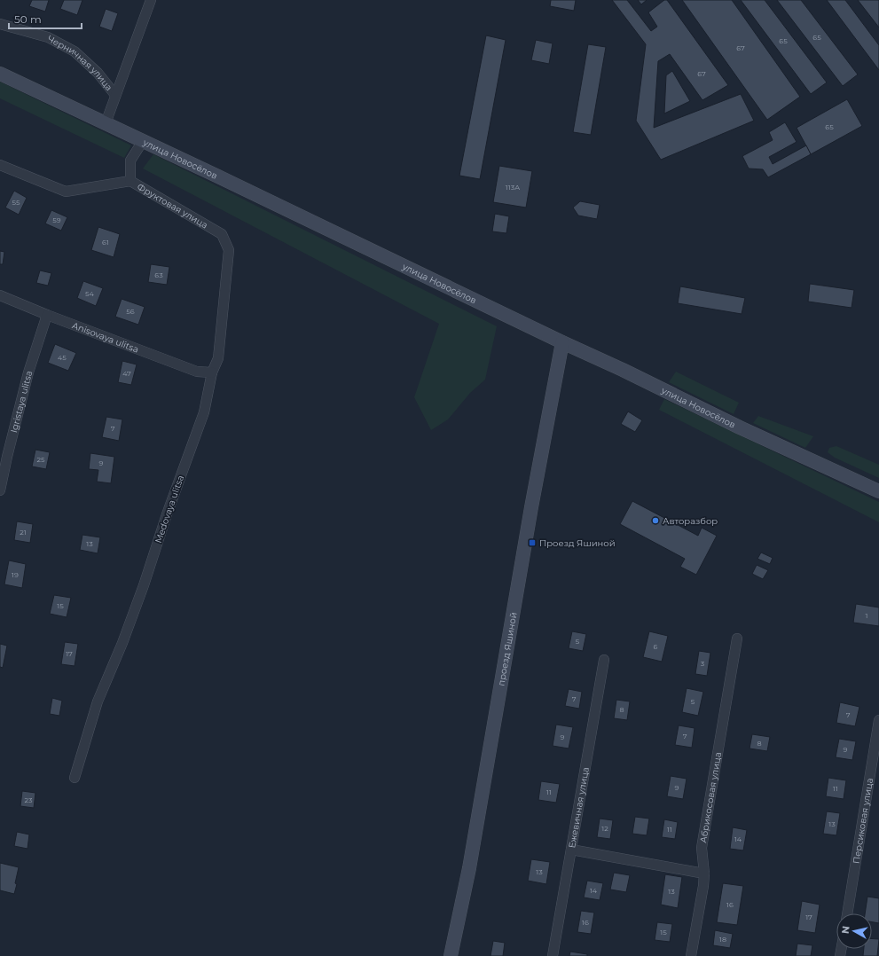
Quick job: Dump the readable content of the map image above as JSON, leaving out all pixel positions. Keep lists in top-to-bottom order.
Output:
{
  "streets": {
    "street": [
      "Черничная улица",
      "улица Новосёлов",
      "Фруктовая улица",
      "Anisovaya ulitsa",
      "Igristaya ulitsa",
      "Medovaya ulitsa",
      "проезд Яшиной",
      "Абрикосовая улица",
      "Ежевичная улица",
      "Персиковая улица"
    ]
  },
  "crossings": [
    ["улица Новосёлов", "проезд Яшиной"],
    ["Фруктовая улица", "Medovaya ulitsa"],
    ["Anisovaya ulitsa", "Igristaya ulitsa"],
    ["Anisovaya ulitsa", "Medovaya ulitsa"]
  ],
  "places": {
    "other": ["Авторазбор"],
    "transit": ["Проезд Яшиной"]
  },
  "house_numbers": [
    "65",
    "65",
    "67",
    "67",
    "65",
    "113А",
    "55",
    "59",
    "61",
    "63",
    "54",
    "56",
    "45",
    "47",
    "7",
    "25",
    "9",
    "21",
    "13",
    "19",
    "15",
    "1",
    "5",
    "6",
    "17",
    "3",
    "7",
    "5",
    "8",
    "7",
    "7",
    "9",
    "8",
    "9",
    "9",
    "11",
    "11",
    "23",
    "13",
    "12",
    "11",
    "14",
    "13",
    "14",
    "13",
    "16",
    "17",
    "16",
    "15",
    "18"
  ],
  "scale_bar": "50 m",
  "north": "left"
}
